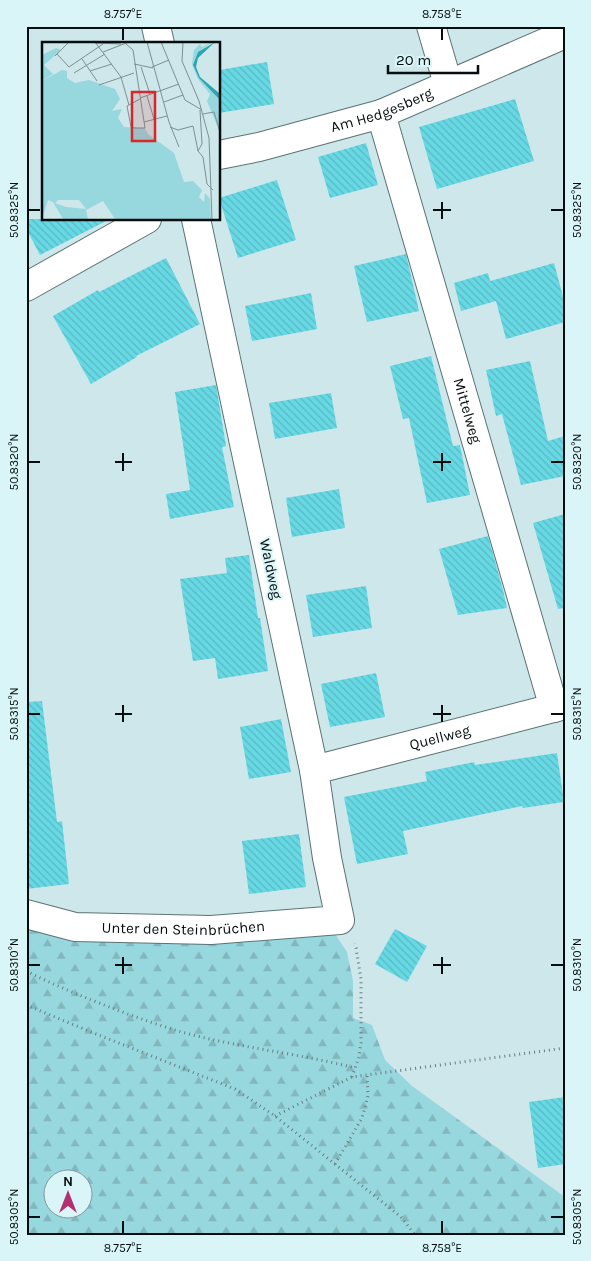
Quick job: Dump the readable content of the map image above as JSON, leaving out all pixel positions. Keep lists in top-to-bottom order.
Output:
{
  "streets": {
    "street": [
      "Am Hedgesberg",
      "Mittelweg",
      "Waldweg",
      "Quellweg",
      "Unter den Steinbrüchen"
    ]
  },
  "crossings": [
    ["Am Hedgesberg", "Mittelweg"],
    ["Mittelweg", "Quellweg"],
    ["Waldweg", "Quellweg"],
    ["Waldweg", "Unter den Steinbrüchen"]
  ],
  "scale_bar": "20 m",
  "north": "top",
  "coordinates": [
    "8.757°E",
    "8.758°E",
    "50.8325°N",
    "50.8320°N",
    "50.8315°N",
    "50.8310°N",
    "50.8305°N"
  ]
}
